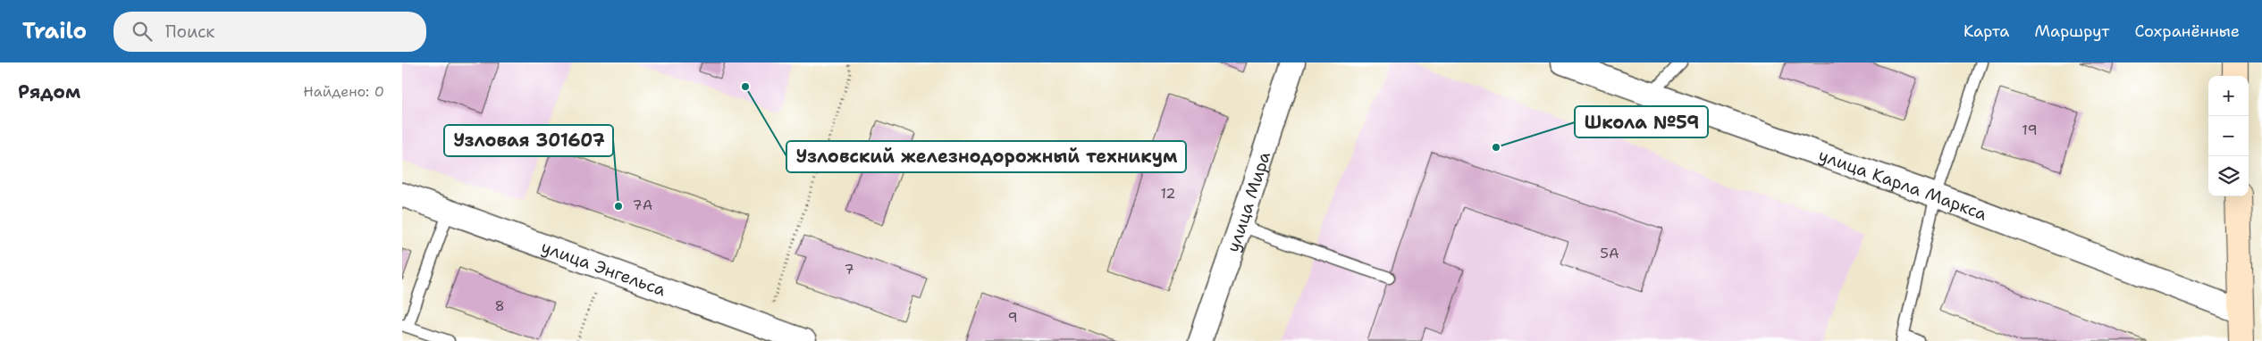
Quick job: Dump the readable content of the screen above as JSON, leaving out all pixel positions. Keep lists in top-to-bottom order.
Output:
{
  "streets": {
    "street": ["улица Карла Маркса", "улица Мира", "улица Энгельса"]
  },
  "places": ["Узловский железнодорожный техникум", "Школа №59", "Узловая 301607"],
  "house_numbers": [
    "19",
    "12",
    "7А",
    "5А",
    "7",
    "8",
    "9"
  ],
  "page": {
    "header": "Trailo",
    "search": "Поиск",
    "nav": ["Карта", "Маршрут", "Сохранённые"],
    "heading": ["Рядом", "Найдено: 0"],
    "map_buttons": ["+", "−"]
  }
}
